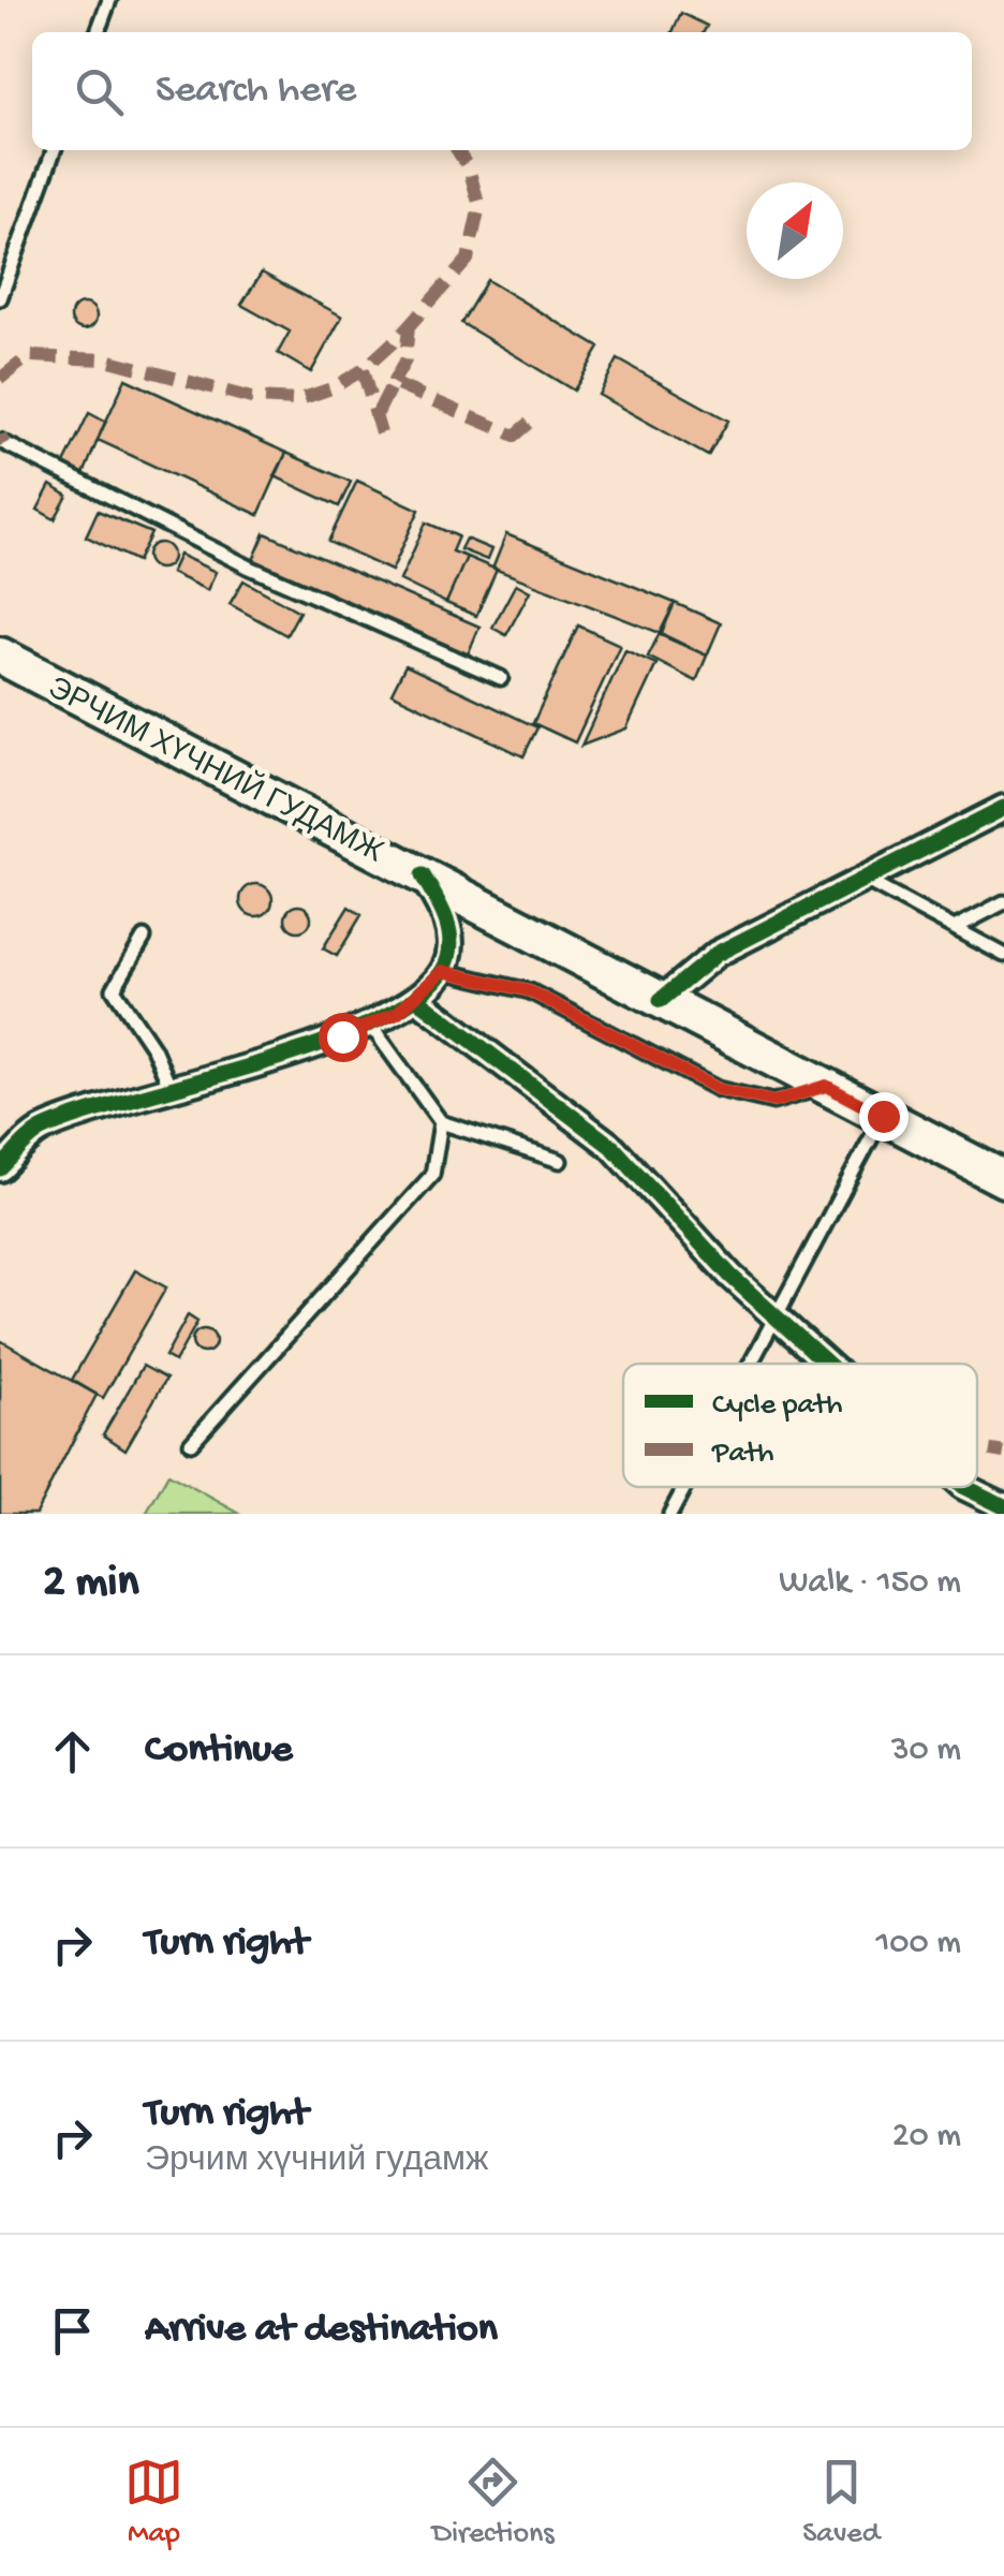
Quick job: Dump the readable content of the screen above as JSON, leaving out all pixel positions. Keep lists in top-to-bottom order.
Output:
{
  "streets": {
    "main road": ["ЭРЧИМ ХҮЧНИЙ ГУДАМЖ"]
  },
  "legend": ["Cycle path", "Path"],
  "north": "top right",
  "page": {
    "search": "Search here",
    "heading": ["2 min", "Walk · 150 m"],
    "list": [
      ["Continue", "30 m"],
      ["Turn right", "100 m"],
      ["Turn right", "Эрчим хүчний гудамж", "20 m"],
      "Arrive at destination"
    ],
    "nav": ["Map", "Directions", "Saved"]
  }
}
